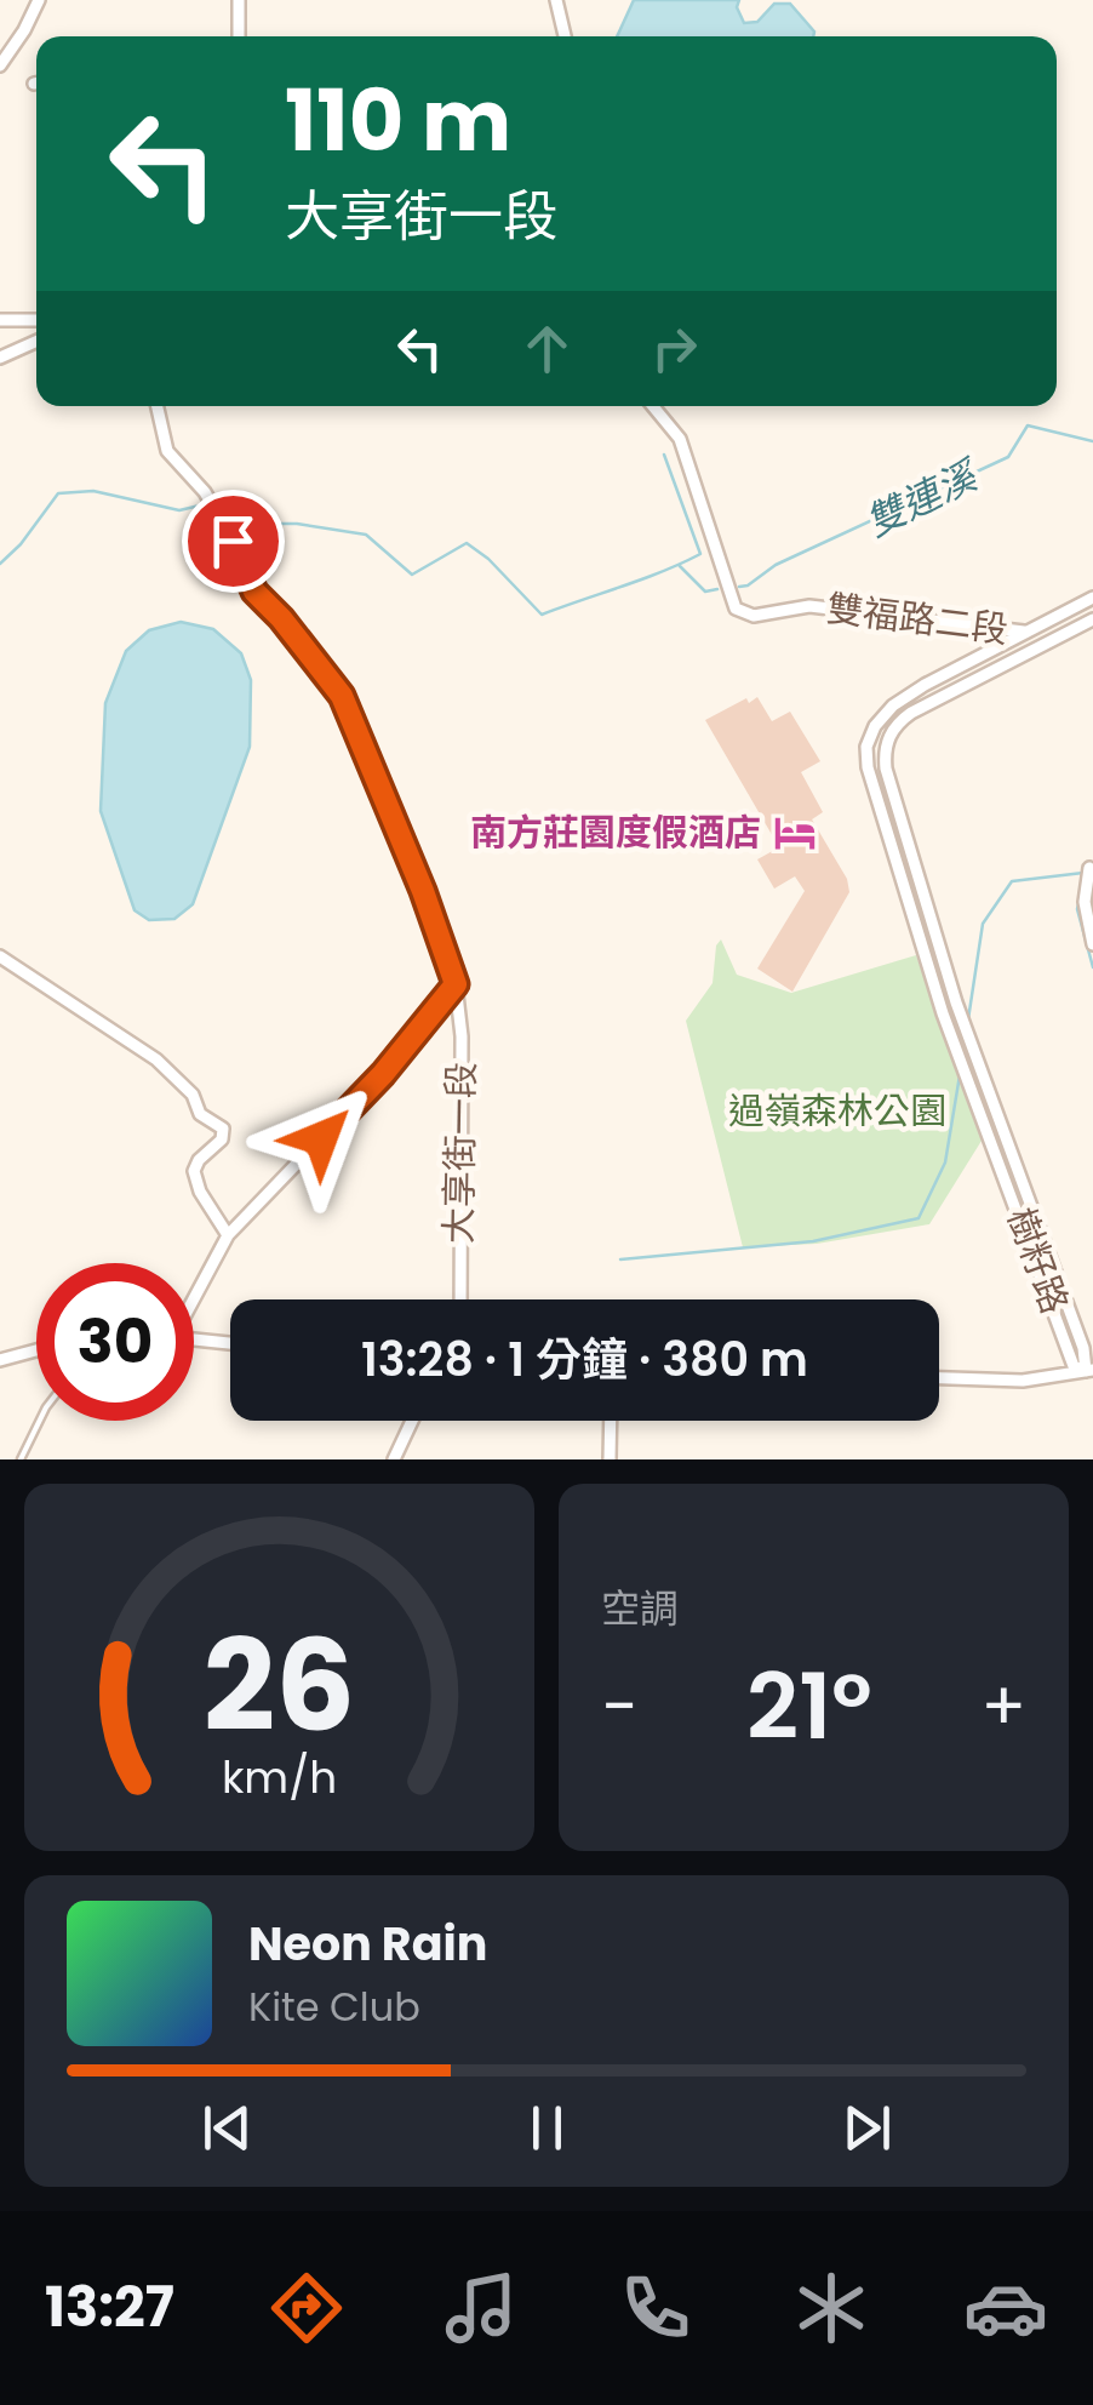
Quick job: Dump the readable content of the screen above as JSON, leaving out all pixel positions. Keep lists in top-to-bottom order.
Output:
{
  "streets": {
    "street": ["雙福路二段", "大享街一段", "樹籽路"]
  },
  "crossings": [
    ["雙福路二段", "樹籽路"]
  ],
  "water": ["雙連溪"],
  "parks": ["過嶺森林公園"],
  "places": {
    "hotel": ["南方莊園度假酒店"]
  },
  "page": {
    "turn": ["110 m", "大享街一段"],
    "limit": "30",
    "trip": "13:28 · 1 分鐘 · 380 m",
    "tile": "空調",
    "heat": ["−", "21°", "+"],
    "song": ["Neon Rain", "Kite Club"],
    "tabs": "13:27",
    "gauge": ["26", "km/h"]
  }
}
